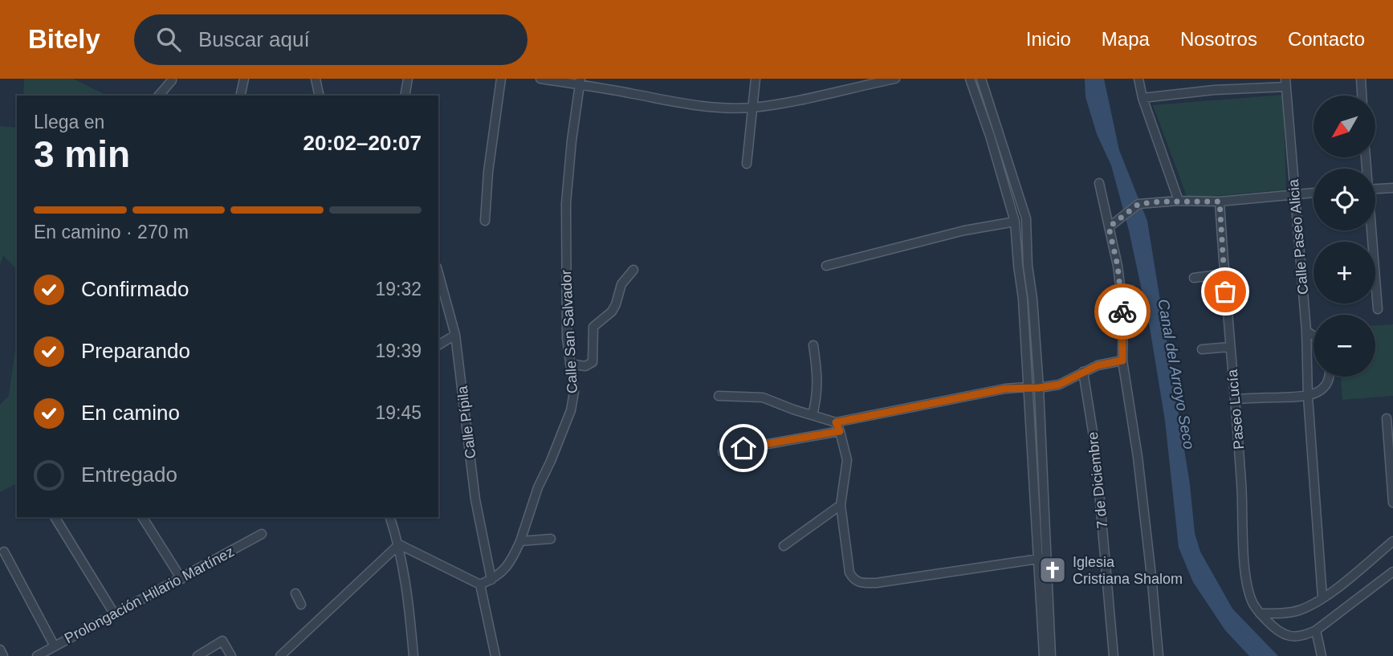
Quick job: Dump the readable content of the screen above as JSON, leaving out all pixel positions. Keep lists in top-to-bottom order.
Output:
{
  "streets": {
    "street": [
      "Calle Paseo Alicia",
      "Calle San Salvador",
      "Paseo Lucía",
      "Calle Pípila",
      "7 de Diciembre",
      "Prolongación Hilario Martínez"
    ]
  },
  "crossings": [
    ["Calle San Salvador", "Calle Pípila"]
  ],
  "water": ["Canal del Arroyo Seco"],
  "places": {
    "church": ["Iglesia Cristiana Shalom"]
  },
  "north": "bottom left",
  "page": {
    "header": "Bitely",
    "search": "Buscar aquí",
    "nav": [
      "Inicio",
      "Mapa",
      "Nosotros",
      "Contacto"
    ],
    "map_buttons": ["+", "−"],
    "heading": ["3 min", "Llega en", "20:02–20:07"],
    "bar": "En camino · 270 m",
    "list": [
      ["Confirmado", "19:32"],
      ["Preparando", "19:39"],
      ["En camino", "19:45"],
      "Entregado"
    ]
  }
}
